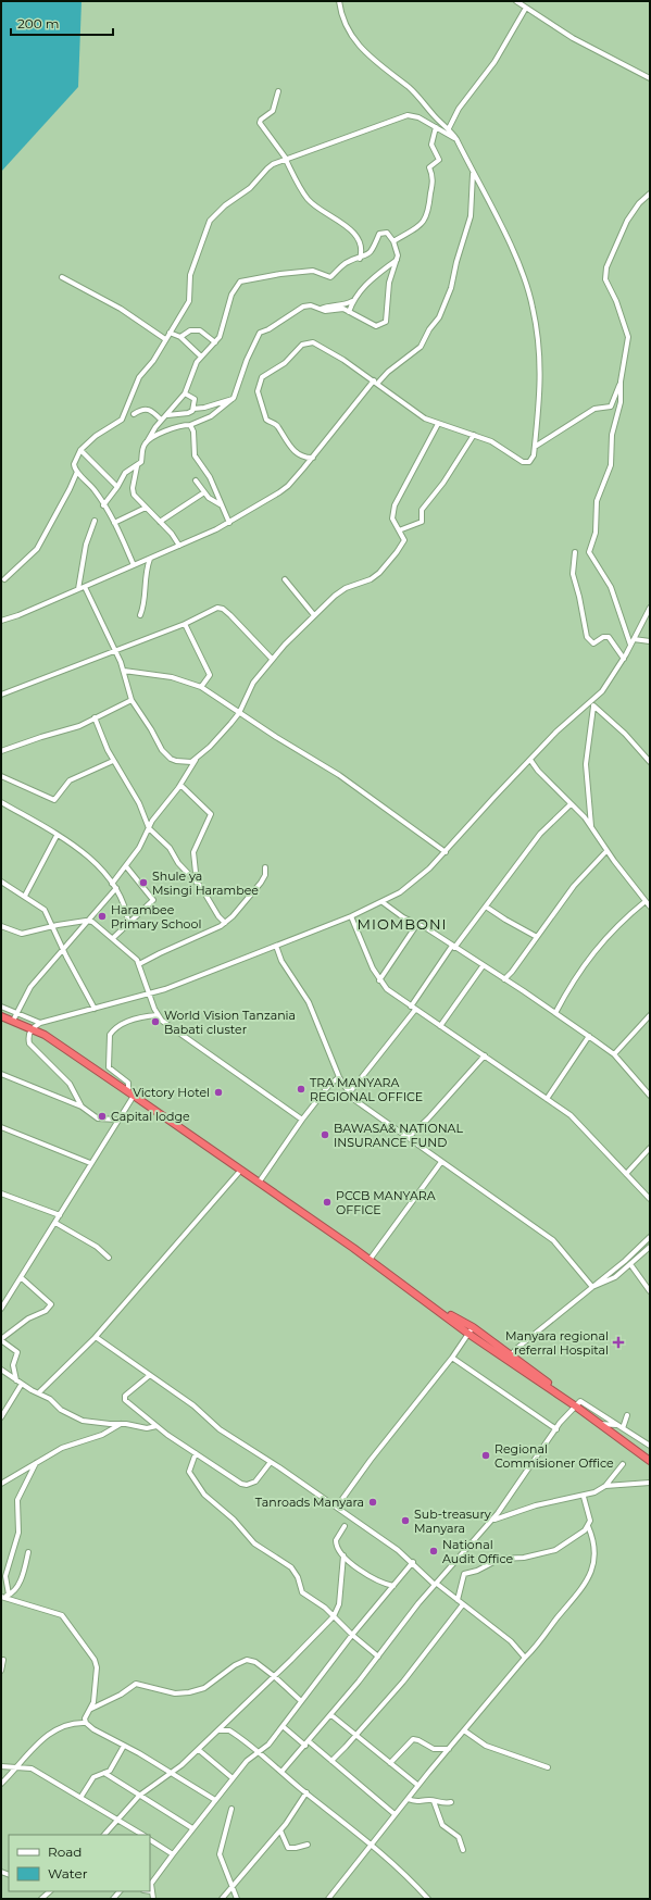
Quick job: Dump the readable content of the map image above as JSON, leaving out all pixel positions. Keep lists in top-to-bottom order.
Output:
{
  "districts": ["MIOMBONI"],
  "places": {
    "other": [
      "Shule ya Msingi Harambee",
      "Harambee Primary School",
      "World Vision Tanzania Babati cluster",
      "TRA MANYARA REGIONAL OFFICE",
      "Victory Hotel",
      "Capital lodge",
      "BAWASA& NATIONAL INSURANCE FUND",
      "PCCB MANYARA OFFICE",
      "Regional Commisioner Office",
      "Tanroads Manyara",
      "Sub-treasury Manyara",
      "National Audit Office"
    ],
    "health": ["Manyara regional referral Hospital"]
  },
  "legend": ["Road", "Water"],
  "scale_bar": "200 m"
}
